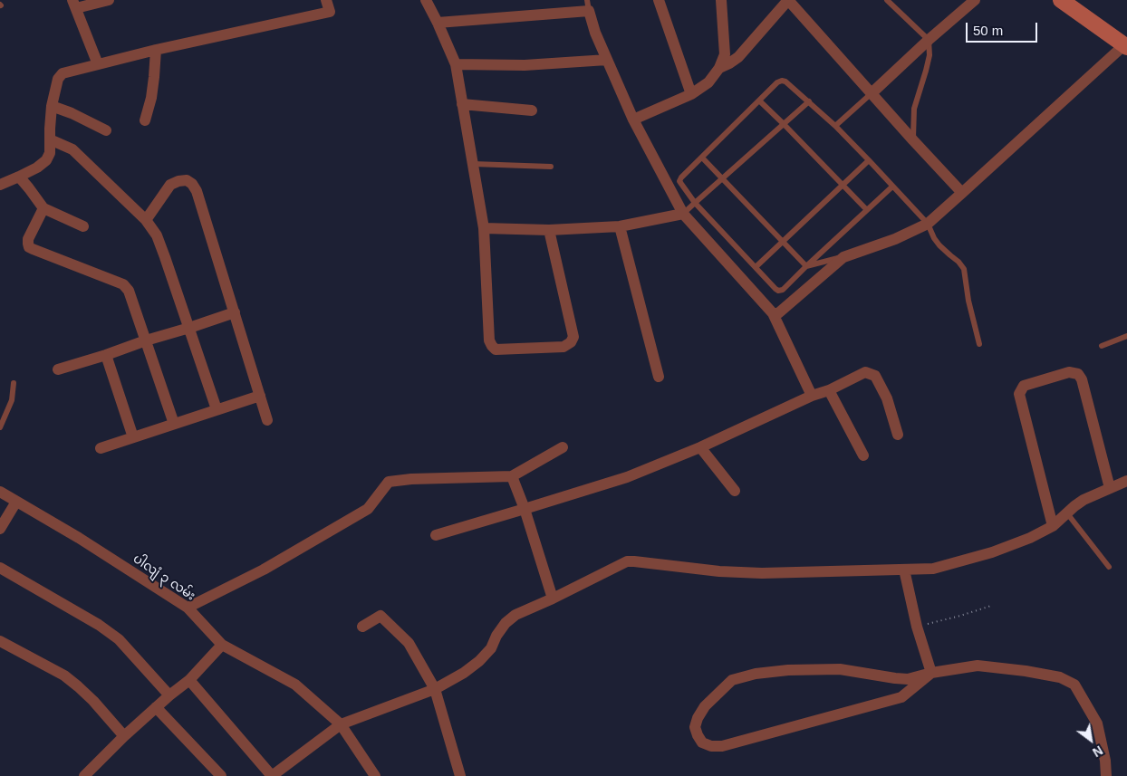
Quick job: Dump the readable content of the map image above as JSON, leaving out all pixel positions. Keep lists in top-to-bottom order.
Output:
{
  "streets": {
    "street": ["ပါလျံ ၃ လမ်း"]
  },
  "scale_bar": "50 m",
  "north": "bottom right"
}
